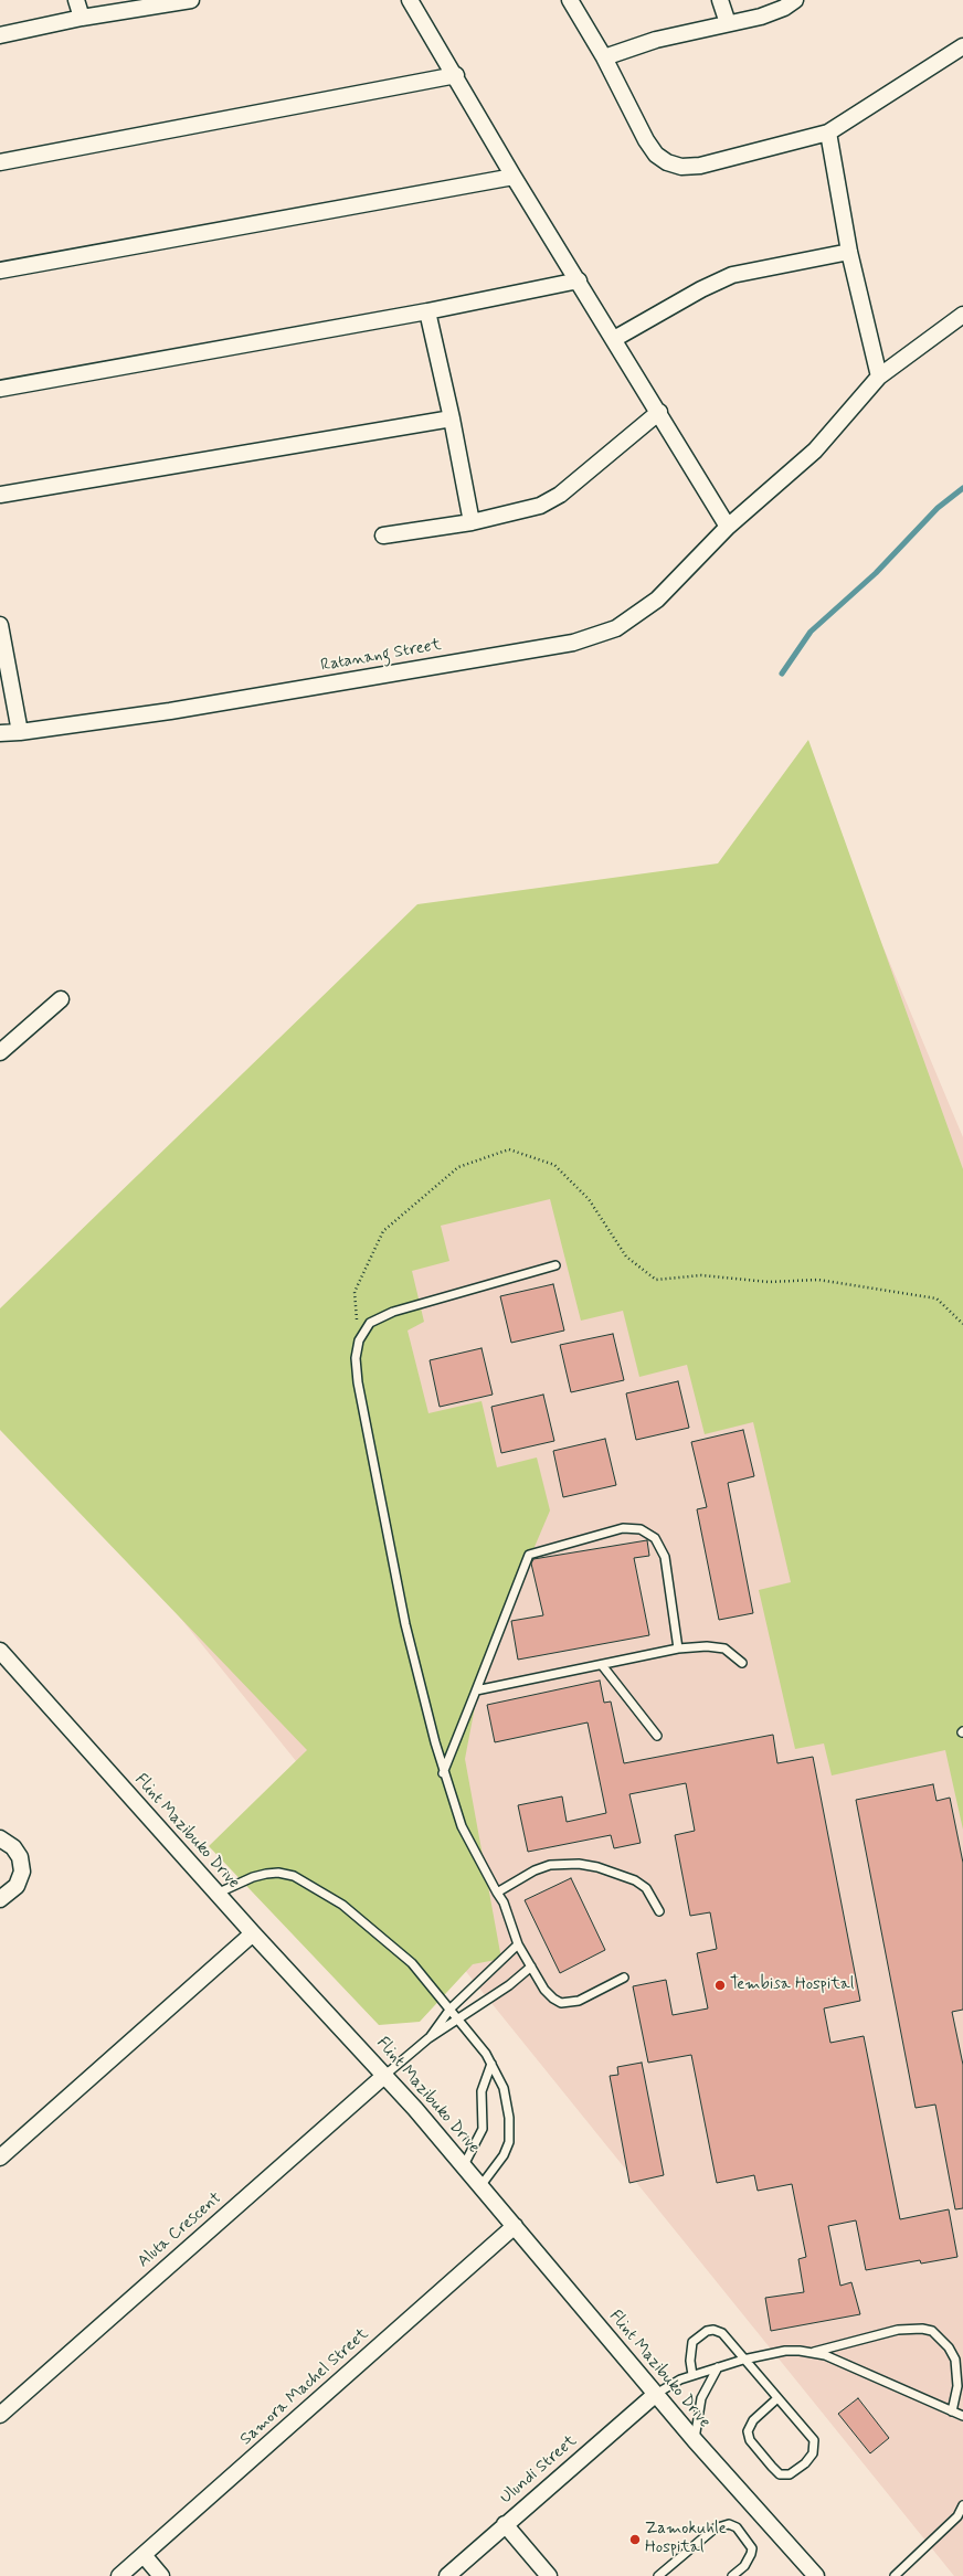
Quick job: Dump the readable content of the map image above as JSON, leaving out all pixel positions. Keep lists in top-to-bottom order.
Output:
{
  "streets": {
    "street": [
      "Ratanang Street",
      "Flint Mazibuko Drive",
      "Aluta Crescent",
      "Samora Machel Street",
      "Ulundi Street"
    ]
  },
  "crossings": [
    ["Flint Mazibuko Drive", "Aluta Crescent"],
    ["Flint Mazibuko Drive", "Samora Machel Street"],
    ["Flint Mazibuko Drive", "Ulundi Street"]
  ],
  "places": ["Tembisa Hospital", "Zamokuhle Hospital"]
}
